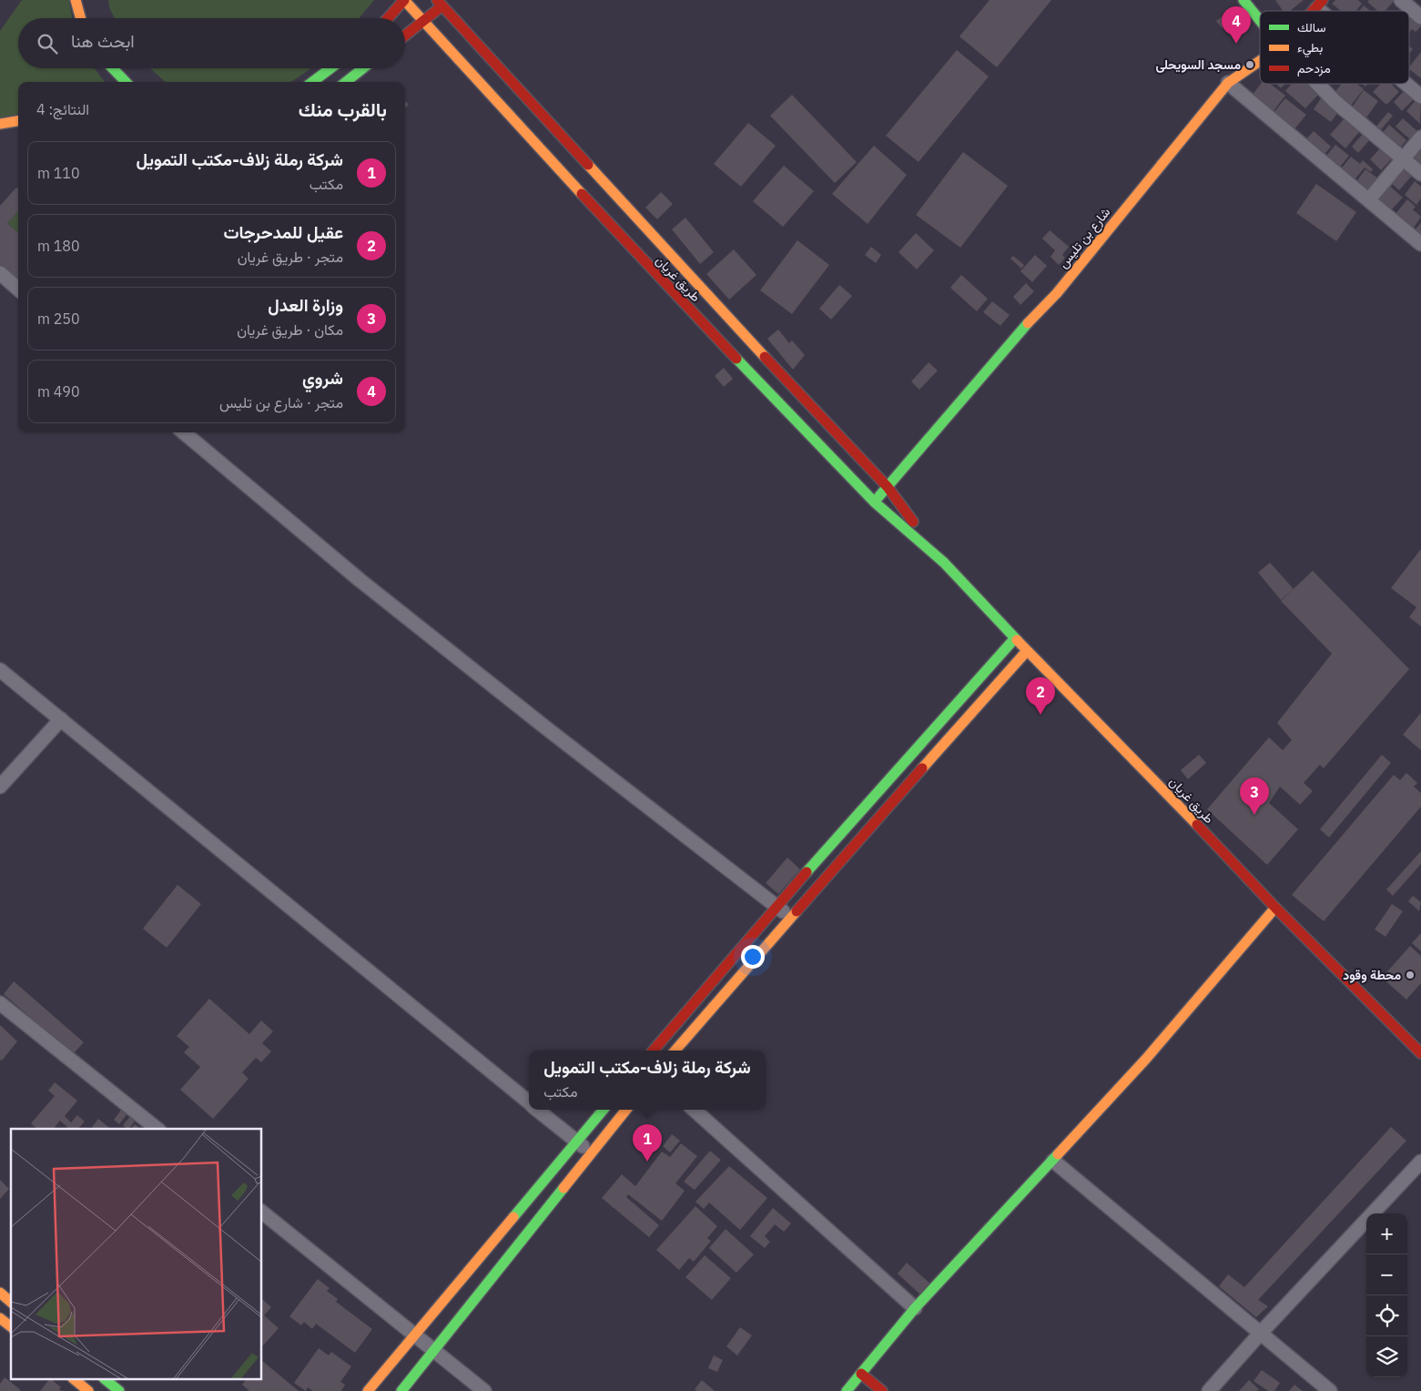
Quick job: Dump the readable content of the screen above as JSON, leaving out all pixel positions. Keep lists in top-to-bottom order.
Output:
{
  "streets": {
    "main road": ["شارع بن تليس", "طريق غريان"]
  },
  "crossings": [
    ["شارع بن تليس", "طريق غريان"]
  ],
  "places": ["مسجد السويحلى", "محطة وقود"],
  "legend": ["سالك", "بطيء", "مزدحم"],
  "page": {
    "pins": [
      "4",
      "2",
      "3",
      "1"
    ],
    "search": "ابحث هنا",
    "heading": ["بالقرب منك", "النتائج: 4"],
    "list": [
      {
        "mark": "1",
        "name": "شركة رملة زلاف-مكتب التمويل",
        "note": "مكتب",
        "value": "110 m"
      },
      {
        "mark": "2",
        "name": "عقيل للمدحرجات",
        "note": "متجر · طريق غريان",
        "value": "180 m"
      },
      {
        "mark": "3",
        "name": "وزارة العدل",
        "note": "مكان · طريق غريان",
        "value": "250 m"
      },
      {
        "mark": "4",
        "name": "شروي",
        "note": "متجر · شارع بن تليس",
        "value": "490 m"
      }
    ],
    "popup": ["شركة رملة زلاف-مكتب التمويل", "مكتب"],
    "map_buttons": ["+", "−"]
  }
}
